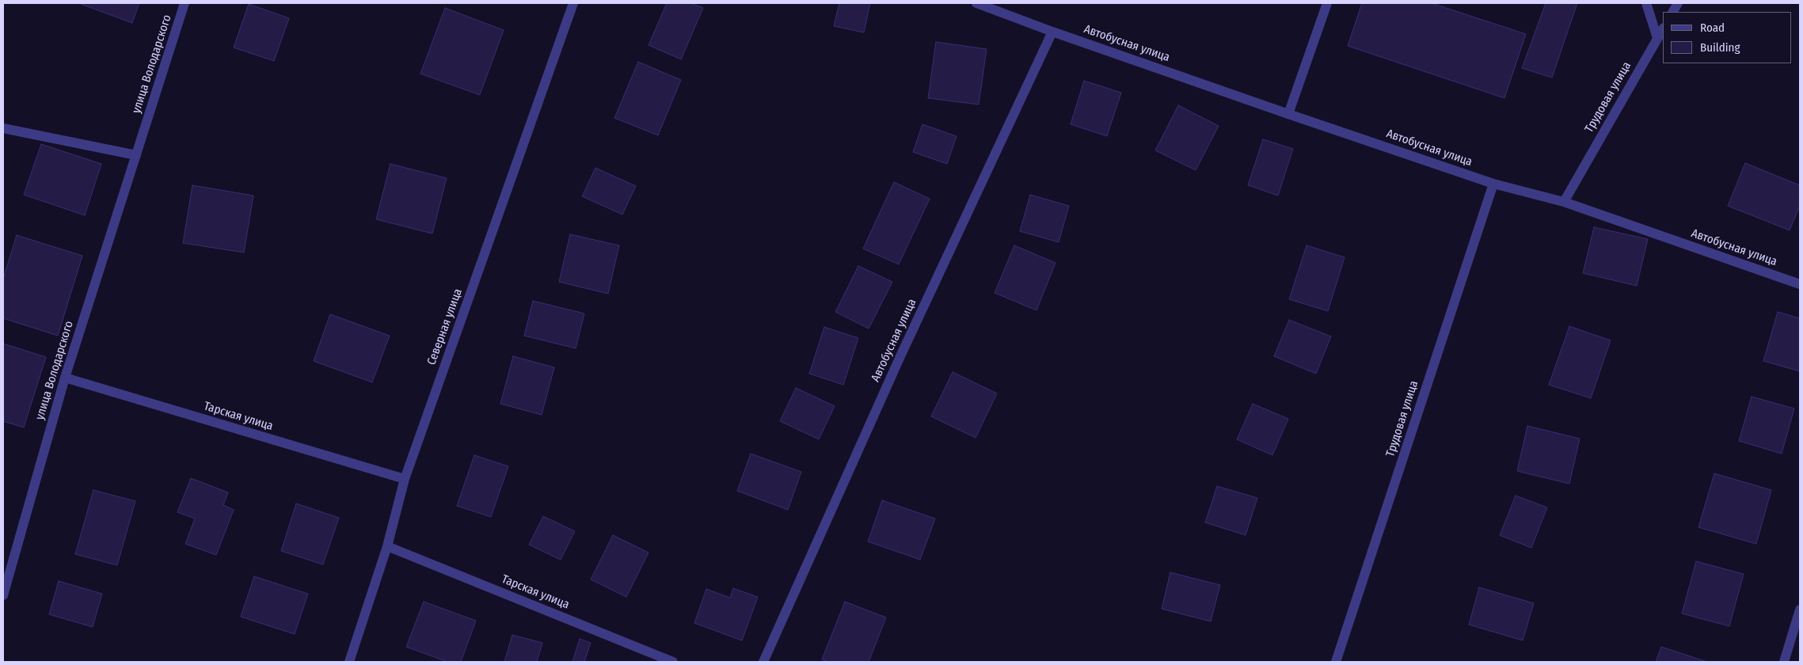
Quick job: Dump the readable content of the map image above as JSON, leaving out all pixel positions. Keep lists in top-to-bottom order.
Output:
{
  "streets": {
    "street": [
      "Автобусная улица",
      "улица Володарского",
      "Трудовая улица",
      "Северная улица",
      "Тарская улица"
    ]
  },
  "crossings": [
    ["Автобусная улица", "Трудовая улица"],
    ["улица Володарского", "Тарская улица"],
    ["Северная улица", "Тарская улица"]
  ],
  "legend": ["Road", "Building"]
}
